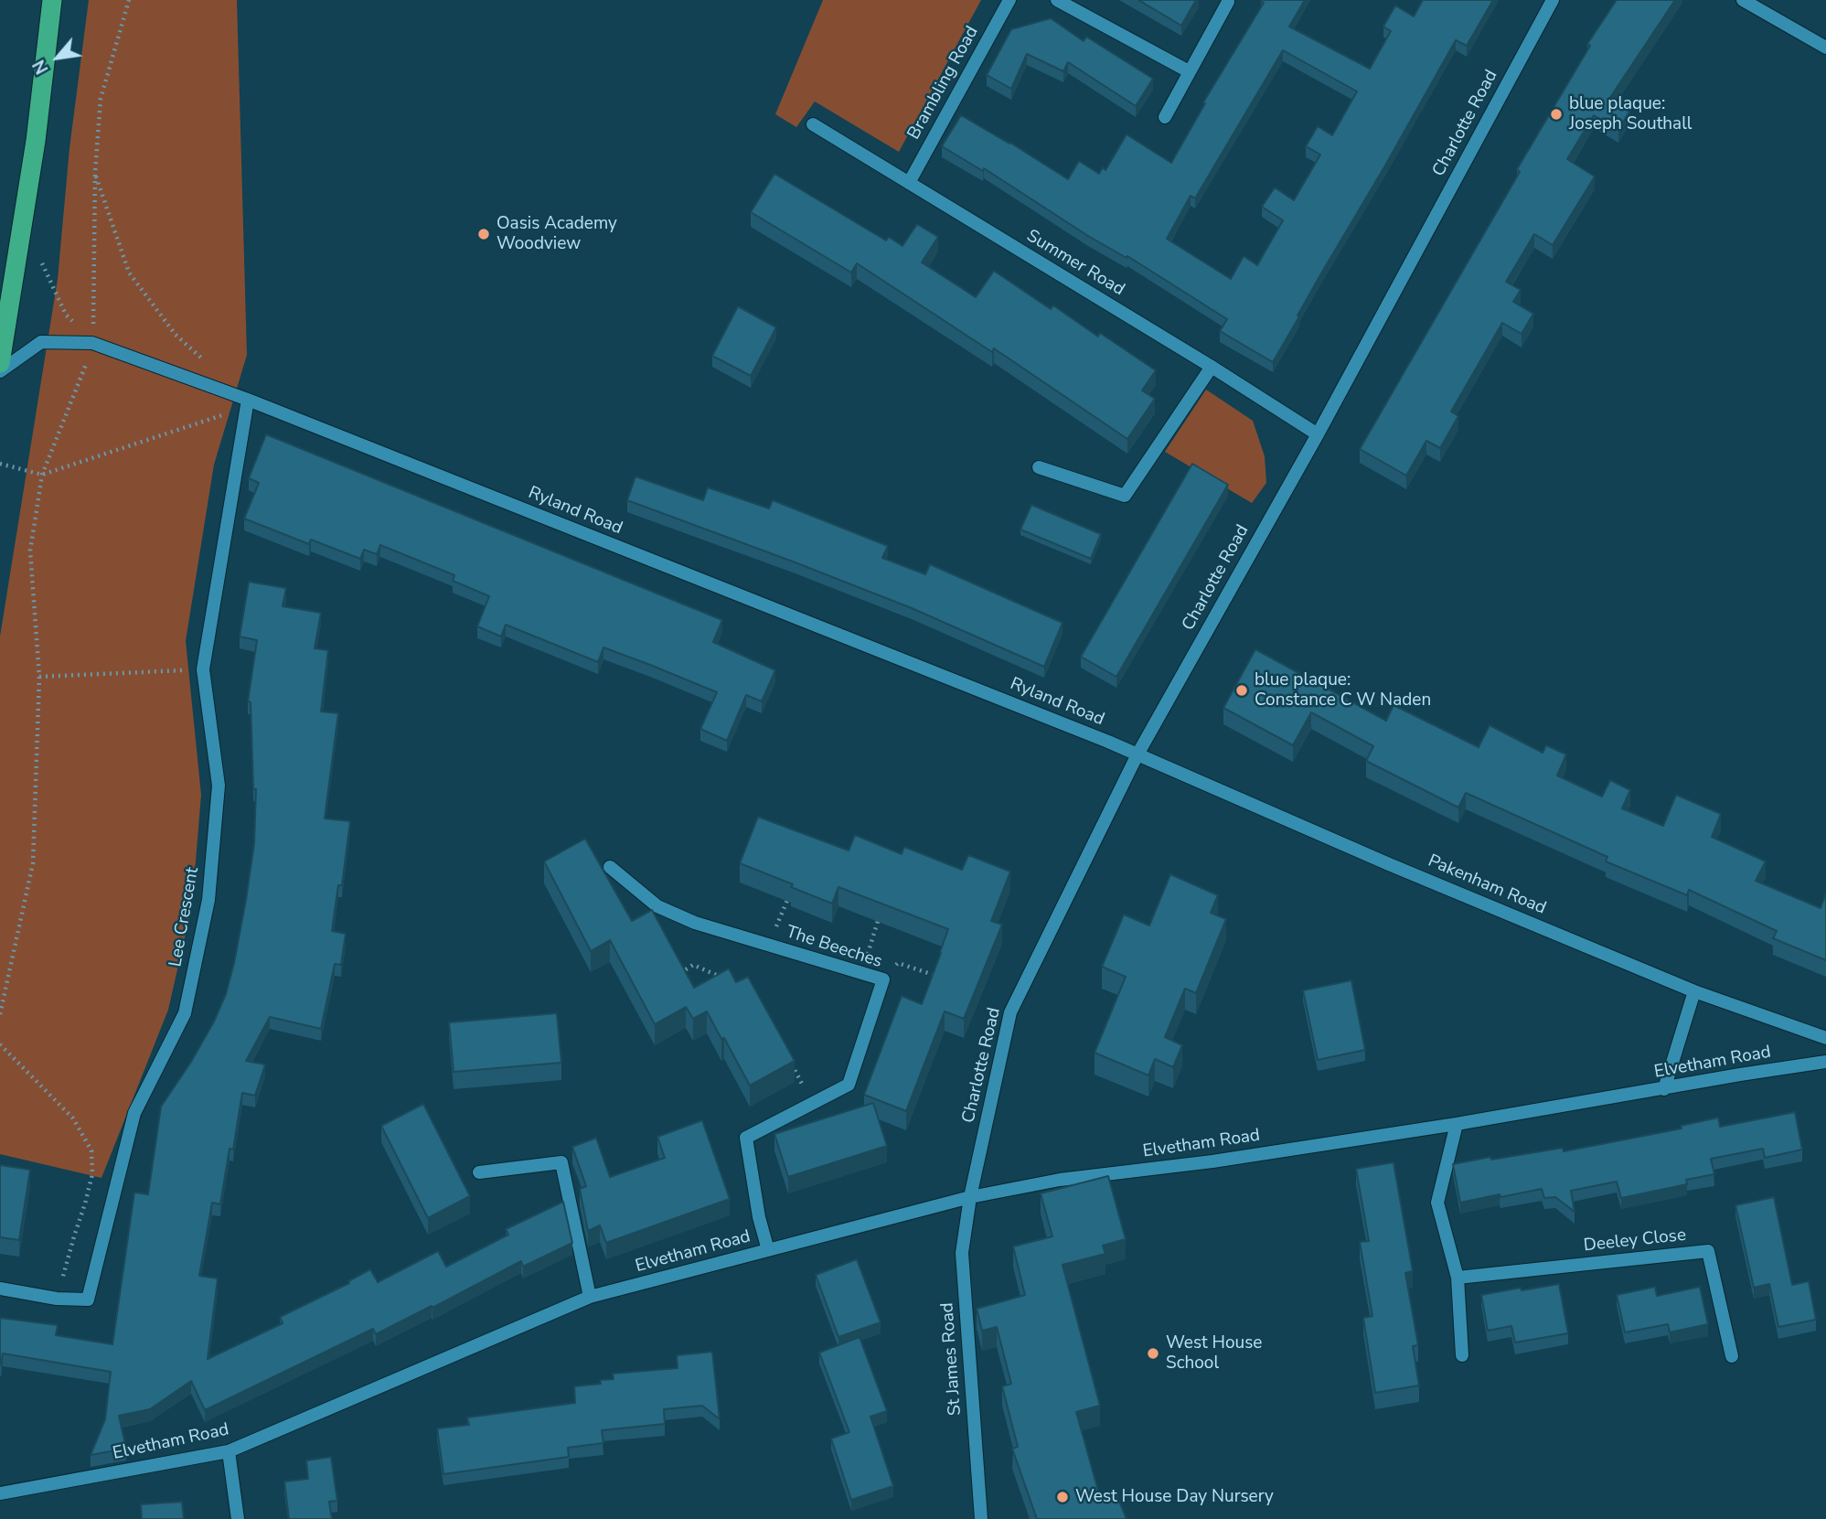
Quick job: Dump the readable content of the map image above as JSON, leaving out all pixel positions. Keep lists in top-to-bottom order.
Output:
{
  "streets": {
    "street": [
      "Brambling Road",
      "Charlotte Road",
      "Summer Road",
      "Ryland Road",
      "Pakenham Road",
      "Lee Crescent",
      "The Beeches",
      "Elvetham Road",
      "Deeley Close",
      "St James Road"
    ]
  },
  "crossings": [
    ["Brambling Road", "Summer Road"],
    ["Charlotte Road", "Summer Road"],
    ["Charlotte Road", "Ryland Road"],
    ["Charlotte Road", "Pakenham Road"],
    ["Charlotte Road", "Elvetham Road"],
    ["Charlotte Road", "St James Road"],
    ["Ryland Road", "Pakenham Road"],
    ["Ryland Road", "Lee Crescent"],
    ["The Beeches", "Elvetham Road"],
    ["Elvetham Road", "St James Road"]
  ],
  "places": [
    "blue plaque: Joseph Southall",
    "Oasis Academy Woodview",
    "blue plaque: Constance C W Naden",
    "West House School",
    "West House Day Nursery"
  ],
  "north": "bottom left"
}
